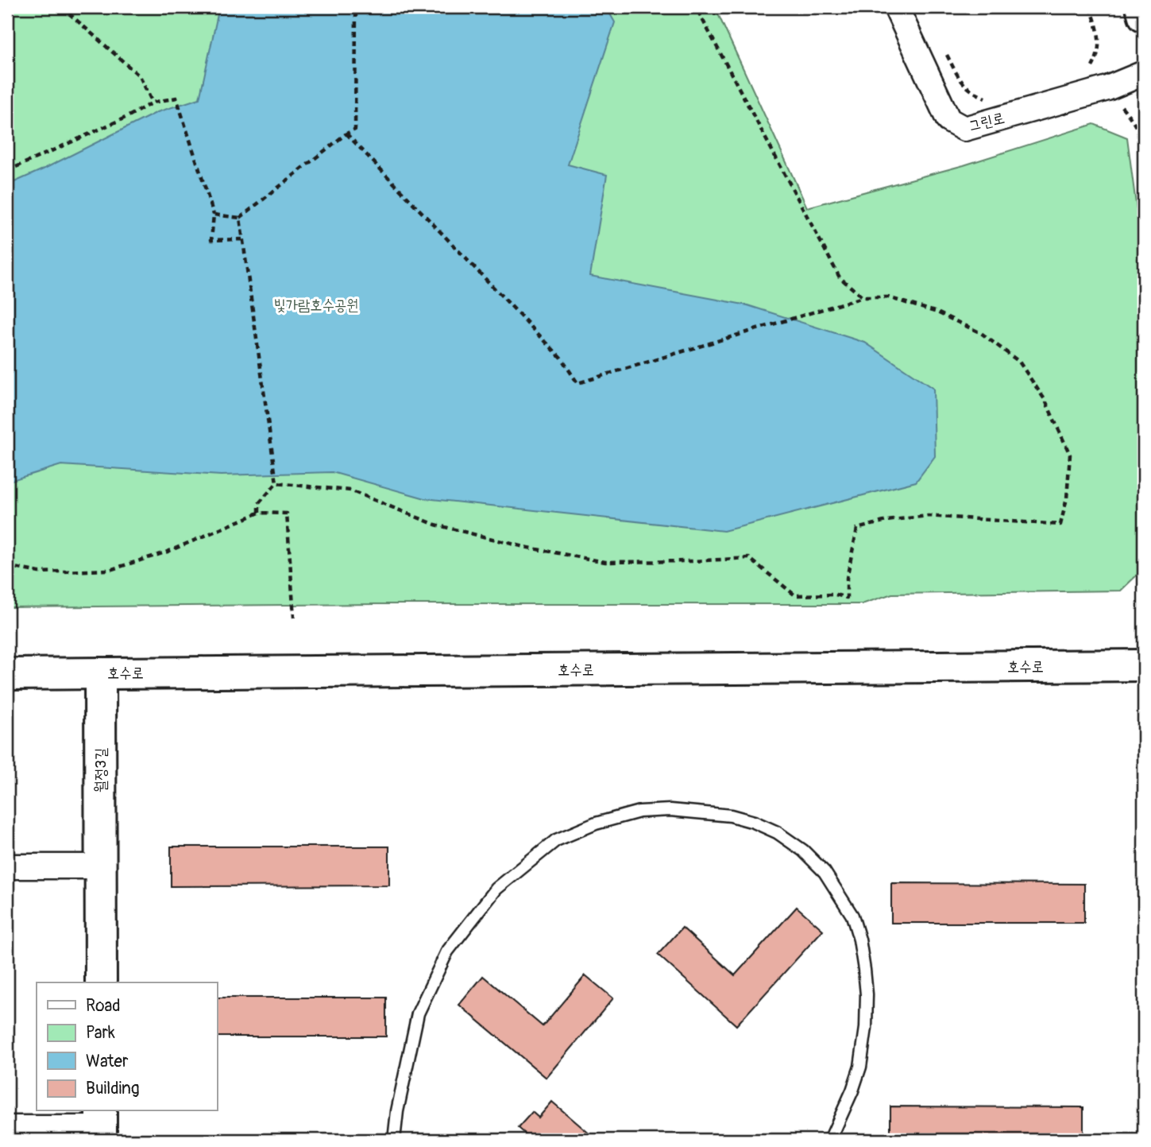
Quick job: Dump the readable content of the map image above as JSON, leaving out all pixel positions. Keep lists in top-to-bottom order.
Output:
{
  "streets": {
    "street": ["그린로", "호수로", "월정3길"]
  },
  "crossings": [
    ["호수로", "월정3길"]
  ],
  "parks": ["빛가람호수공원"],
  "legend": [
    "Road",
    "Park",
    "Water",
    "Building"
  ]
}
